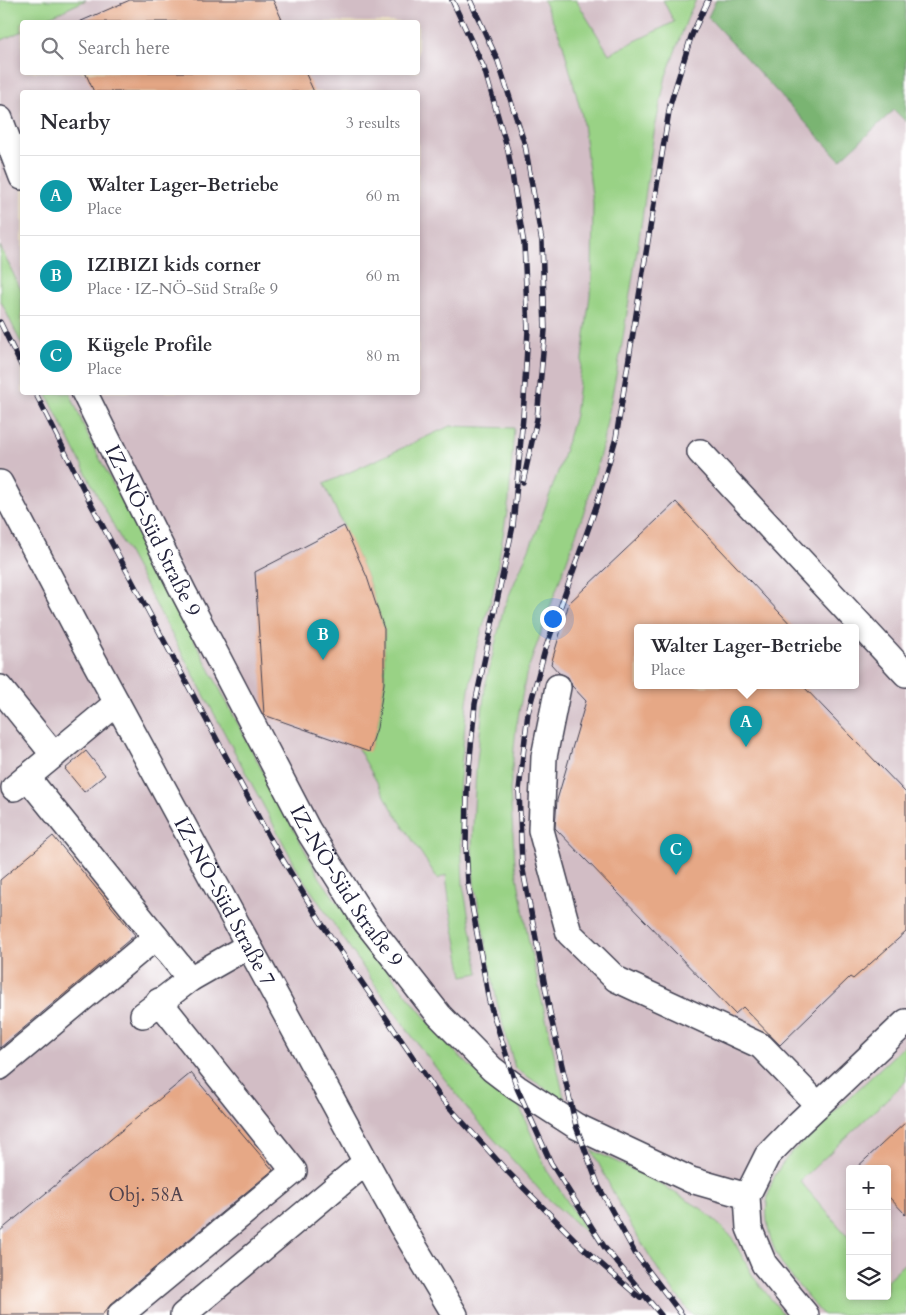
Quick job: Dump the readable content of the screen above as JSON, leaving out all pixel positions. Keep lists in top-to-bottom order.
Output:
{
  "streets": {
    "street": ["IZ-NÖ-Süd Straße 9", "IZ-NÖ-Süd Straße 7"]
  },
  "house_numbers": ["Obj. 58A"],
  "page": {
    "search": "Search here",
    "heading": ["Nearby", "3 results"],
    "list": [
      {
        "mark": "A",
        "name": "Walter Lager-Betriebe",
        "note": "Place",
        "value": "60 m"
      },
      {
        "mark": "B",
        "name": "IZIBIZI kids corner",
        "note": "Place · IZ-NÖ-Süd Straße 9",
        "value": "60 m"
      },
      {
        "mark": "C",
        "name": "Kügele Profile",
        "note": "Place",
        "value": "80 m"
      }
    ],
    "pins": ["B", "A", "C"],
    "popup": ["Walter Lager-Betriebe", "Place"],
    "map_buttons": ["+", "−"]
  }
}
